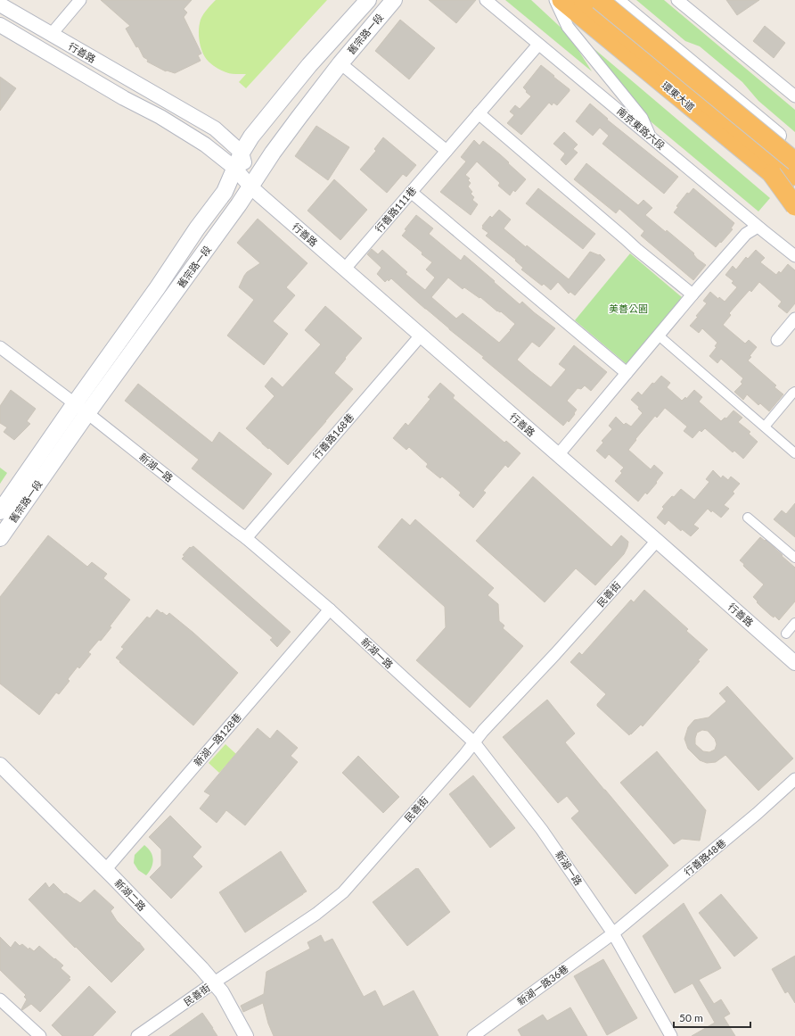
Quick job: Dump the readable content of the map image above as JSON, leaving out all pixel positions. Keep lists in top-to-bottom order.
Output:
{
  "streets": {
    "highway": ["環東大道"],
    "main road": ["舊宗路一段"],
    "street": [
      "行善路",
      "南京東路六段",
      "行善路111巷",
      "行善路168巷",
      "新湖一路",
      "民善街",
      "新湖一路128巷",
      "行善路48巷",
      "新湖二路",
      "新湖一路36巷"
    ]
  },
  "crossings": [
    ["舊宗路一段", "行善路"],
    ["舊宗路一段", "新湖一路"],
    ["行善路", "行善路111巷"],
    ["行善路", "行善路168巷"],
    ["行善路", "民善街"],
    ["南京東路六段", "行善路111巷"],
    ["行善路168巷", "新湖一路"],
    ["新湖一路", "民善街"],
    ["新湖一路", "新湖一路128巷"],
    ["新湖一路", "行善路48巷"],
    ["新湖一路", "新湖一路36巷"],
    ["民善街", "新湖二路"],
    ["新湖一路128巷", "新湖二路"],
    ["行善路48巷", "新湖一路36巷"]
  ],
  "parks": ["美善公園"],
  "scale_bar": "50 m"
}
